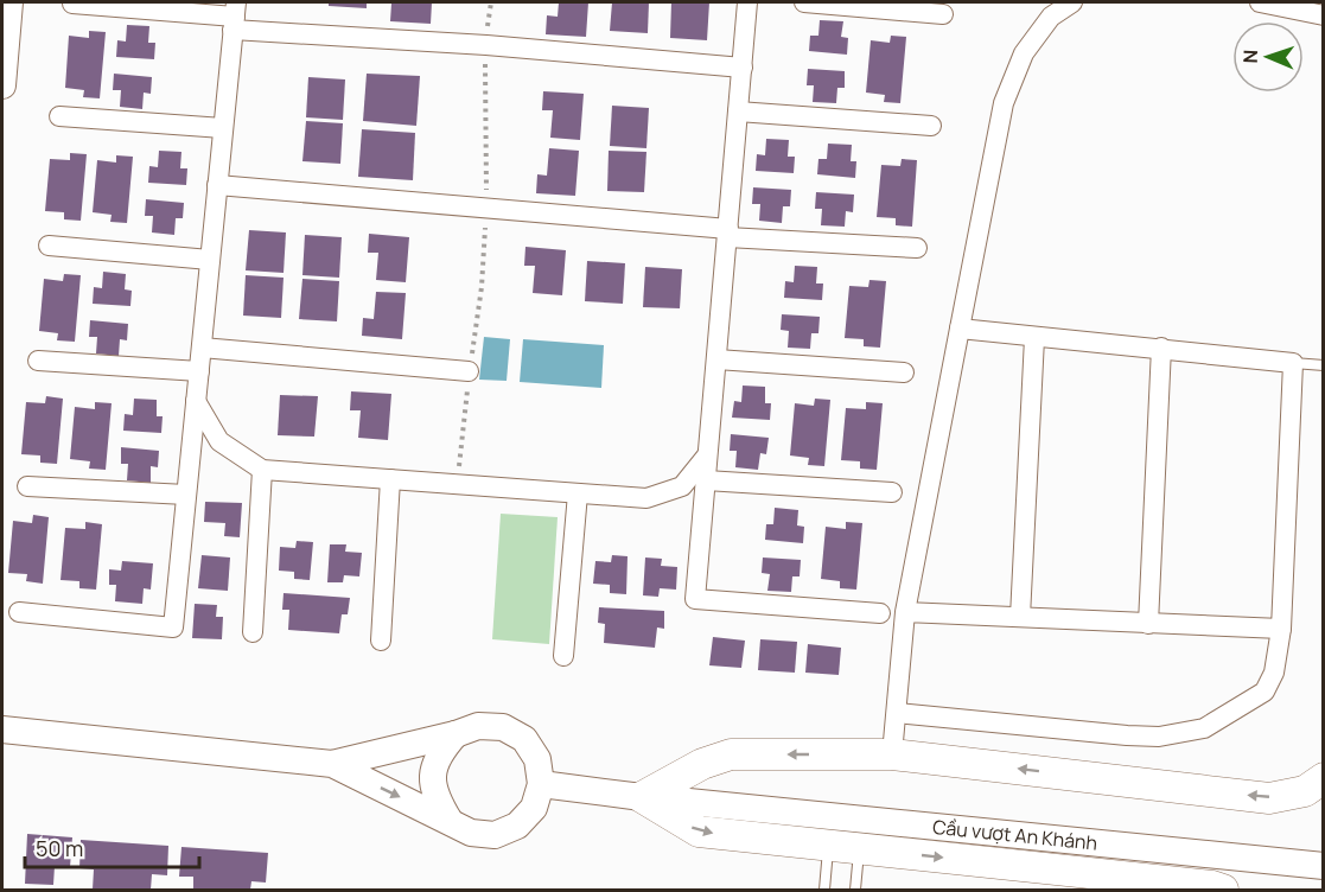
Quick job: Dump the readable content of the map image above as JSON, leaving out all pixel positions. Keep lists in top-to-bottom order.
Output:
{
  "streets": {
    "street": ["Cầu vượt An Khánh"]
  },
  "scale_bar": "50 m",
  "north": "left"
}
